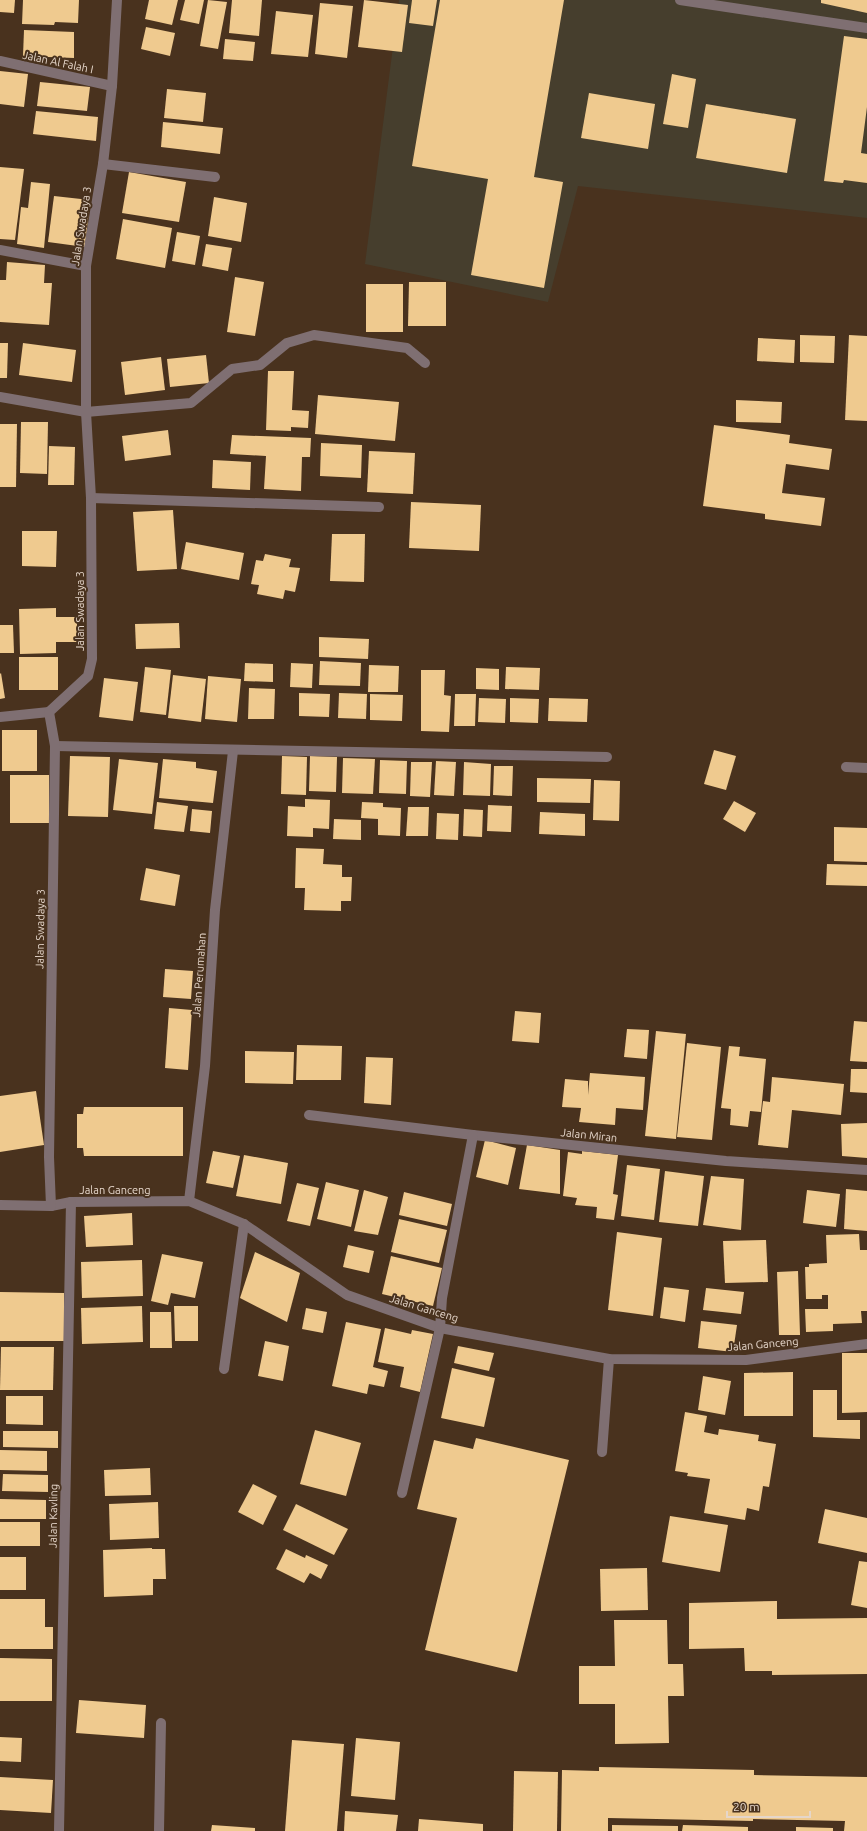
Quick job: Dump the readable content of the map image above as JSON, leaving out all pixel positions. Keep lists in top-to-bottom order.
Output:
{
  "streets": {
    "street": [
      "Jalan Al Falah I",
      "Jalan Swadaya 3",
      "Jalan Perumahan",
      "Jalan Miran",
      "Jalan Ganceng",
      "Jalan Kavling"
    ]
  },
  "crossings": [
    ["Jalan Al Falah I", "Jalan Swadaya 3"],
    ["Jalan Swadaya 3", "Jalan Ganceng"],
    ["Jalan Perumahan", "Jalan Ganceng"],
    ["Jalan Ganceng", "Jalan Kavling"]
  ],
  "scale_bar": "20 m"
}
